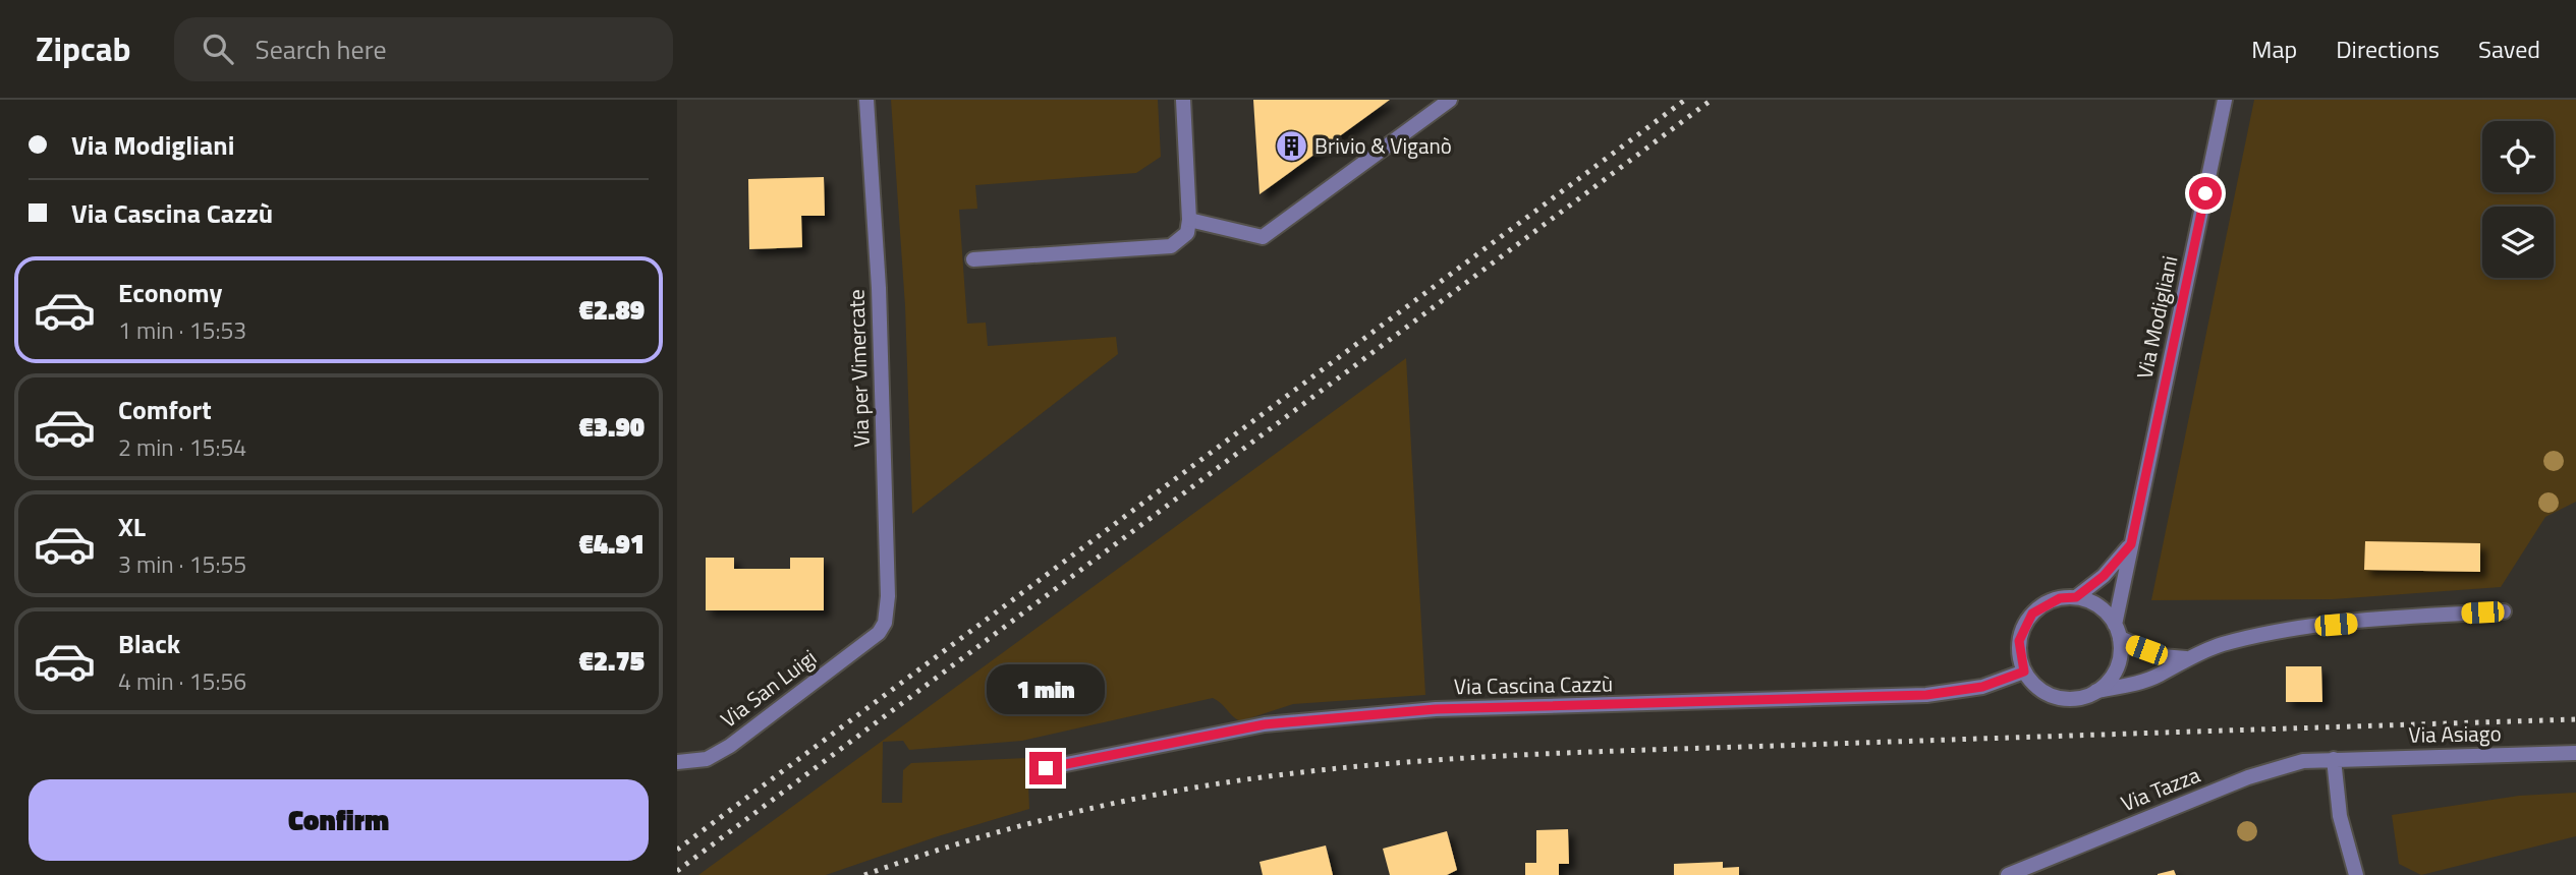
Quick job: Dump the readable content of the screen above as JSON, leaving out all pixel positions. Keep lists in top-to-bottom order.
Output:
{
  "streets": {
    "street": [
      "Via Modigliani",
      "Via per Vimercate",
      "Via Cascina Cazzù",
      "Via San Luigi",
      "Via Asiago",
      "Via Tazza"
    ]
  },
  "crossings": [
    ["Via Modigliani", "Via Cascina Cazzù"],
    ["Via per Vimercate", "Via San Luigi"],
    ["Via Asiago", "Via Tazza"]
  ],
  "places": {
    "building": ["Brivio & Viganò"]
  },
  "page": {
    "header": "Zipcab",
    "search": "Search here",
    "nav": ["Map", "Directions", "Saved"],
    "banner": ["Via Modigliani", "Via Cascina Cazzù"],
    "list": [
      {
        "name": "Economy",
        "note": "1 min · 15:53",
        "value": "€2.89"
      },
      {
        "name": "Comfort",
        "note": "2 min · 15:54",
        "value": "€3.90"
      },
      {
        "name": "XL",
        "note": "3 min · 15:55",
        "value": "€4.91"
      },
      {
        "name": "Black",
        "note": "4 min · 15:56",
        "value": "€2.75"
      }
    ],
    "bubble": "1 min",
    "buttons": "Confirm"
  }
}
